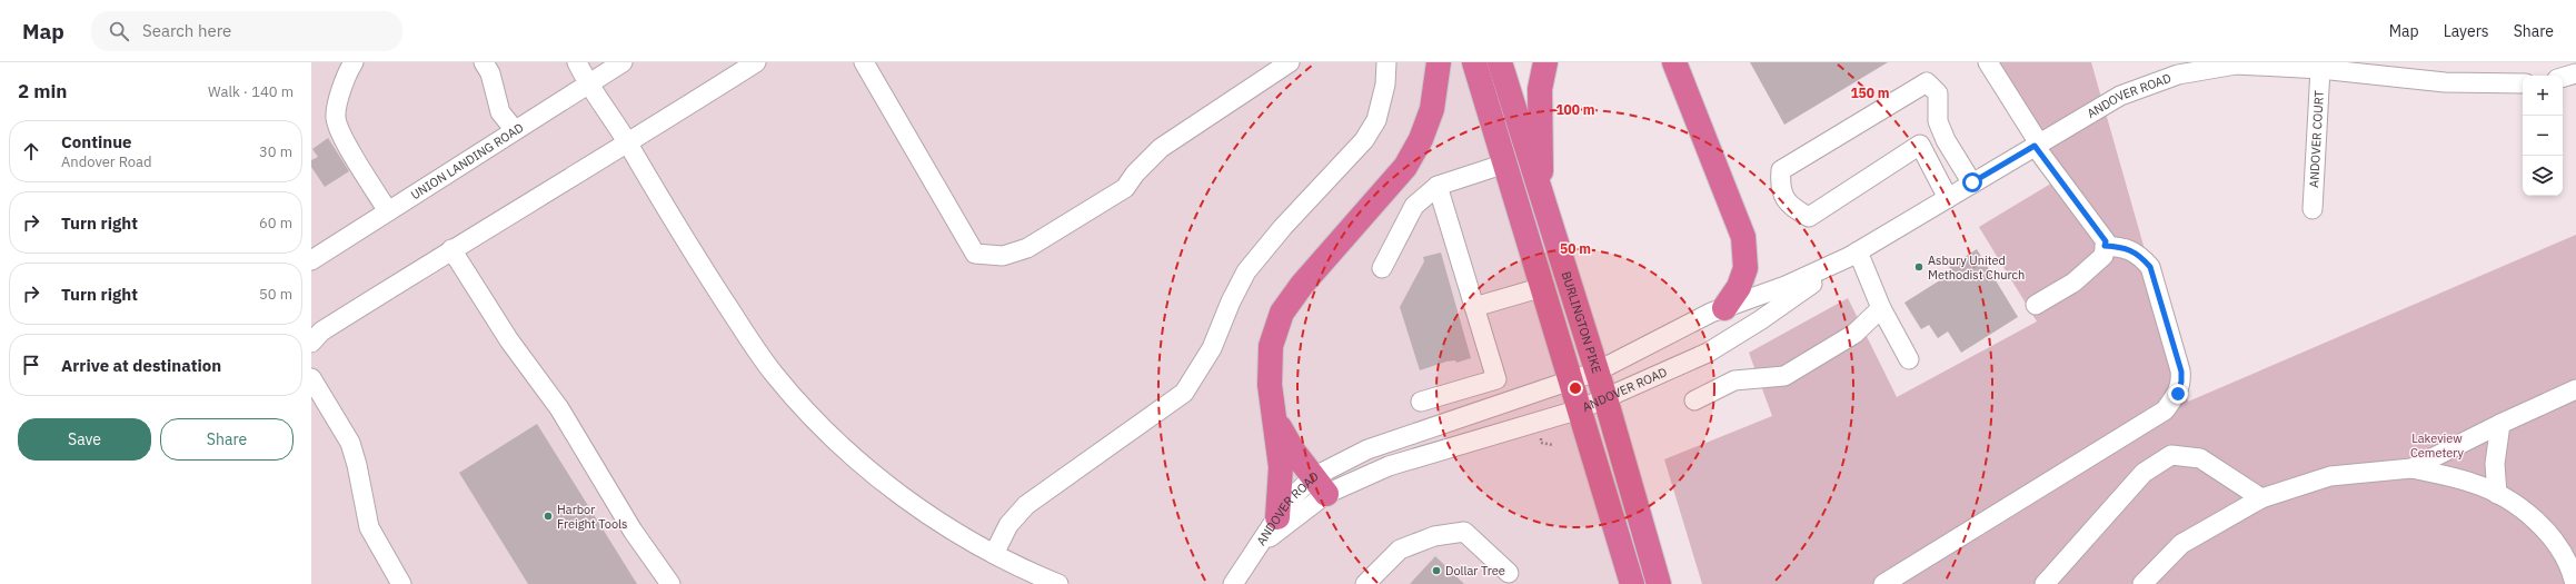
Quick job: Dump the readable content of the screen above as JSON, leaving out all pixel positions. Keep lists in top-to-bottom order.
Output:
{
  "streets": {
    "highway": ["BURLINGTON PIKE"],
    "street": ["ANDOVER ROAD", "ANDOVER COURT", "UNION LANDING ROAD"]
  },
  "crossings": [
    ["ANDOVER ROAD", "ANDOVER COURT"],
    ["ANDOVER ROAD", "BURLINGTON PIKE"]
  ],
  "parks": ["Lakeview Cemetery"],
  "places": ["Asbury United Methodist Church", "Harbor Freight Tools", "Dollar Tree"],
  "page": {
    "header": "Map",
    "search": "Search here",
    "nav": ["Map", "Layers", "Share"],
    "heading": ["2 min", "Walk · 140 m"],
    "map_buttons": ["+", "−"],
    "list": [
      ["Continue", "Andover Road", "30 m"],
      ["Turn right", "60 m"],
      ["Turn right", "50 m"],
      "Arrive at destination"
    ],
    "buttons": ["Save", "Share"]
  },
  "rings": ["150 m", "100 m", "50 m"]
}
